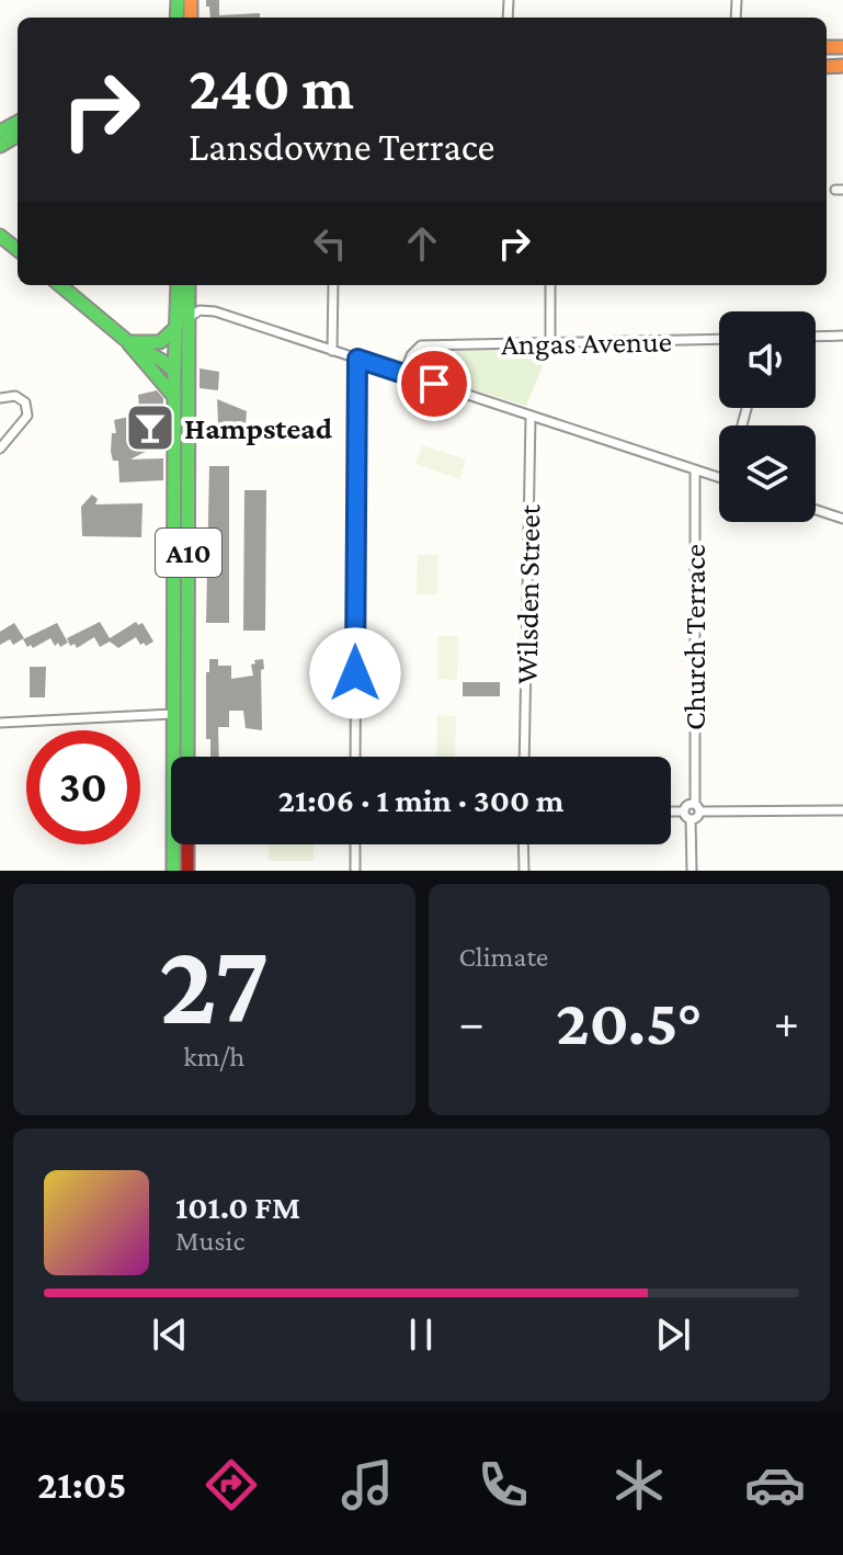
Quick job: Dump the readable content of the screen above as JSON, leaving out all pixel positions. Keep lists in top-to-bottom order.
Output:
{
  "streets": {
    "main road": ["A10"],
    "street": ["Angas Avenue", "Wilsden Street", "Church Terrace"]
  },
  "places": {
    "bar": ["Hampstead"]
  },
  "page": {
    "turn": ["240 m", "Lansdowne Terrace"],
    "limit": "30",
    "trip": "21:06 · 1 min · 300 m",
    "tile": [
      ["27", "km/h"],
      "Climate"
    ],
    "heat": ["−", "20.5°", "+"],
    "song": ["101.0 FM", "Music"],
    "tabs": "21:05"
  }
}
